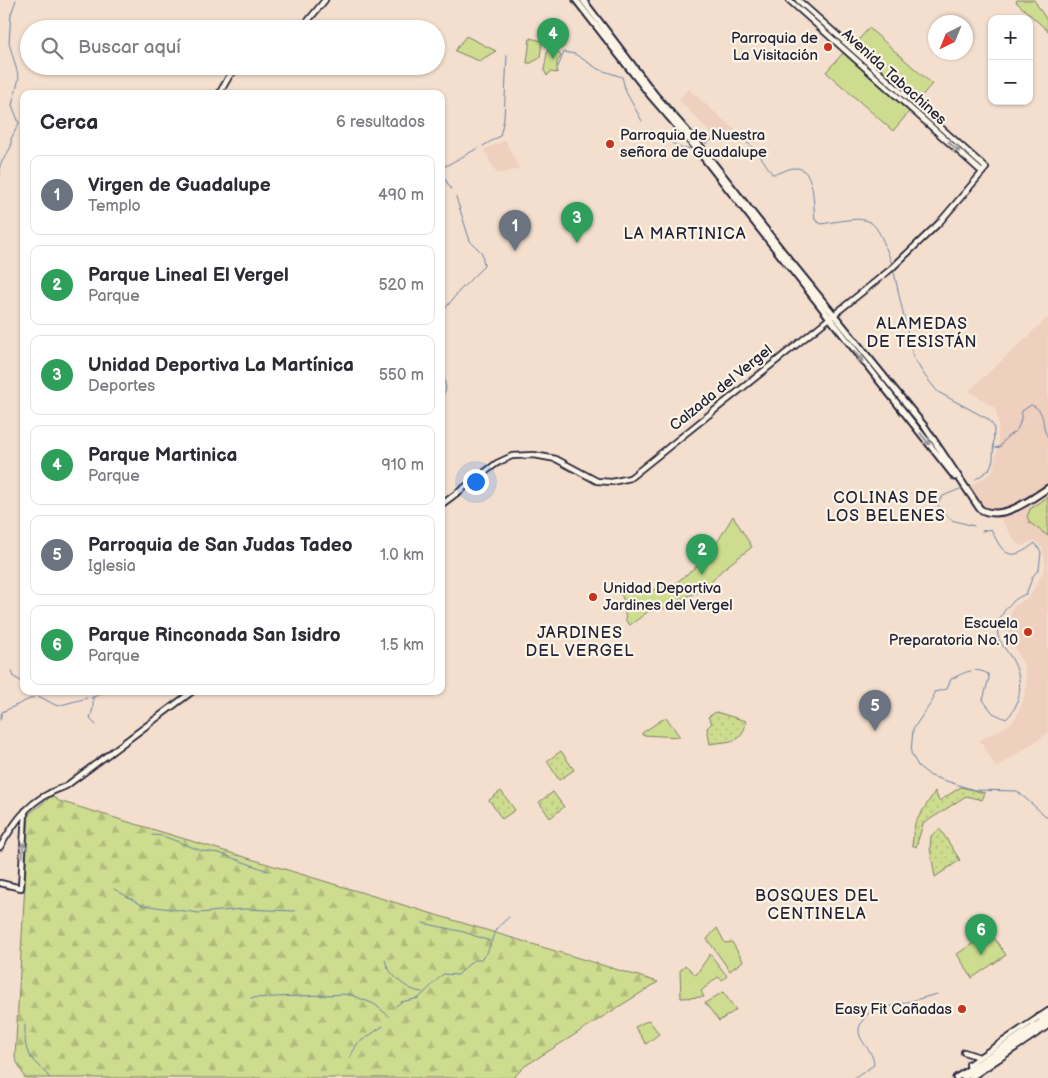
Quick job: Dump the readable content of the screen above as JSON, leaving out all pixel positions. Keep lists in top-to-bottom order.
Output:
{
  "streets": {
    "street": ["Avenida Tabachines", "Calzada del Vergel"]
  },
  "crossings": [
    ["Avenida Tabachines", "Calzada del Vergel"]
  ],
  "districts": [
    "LA MARTINICA",
    "ALAMEDAS DE TESISTÁN",
    "COLINAS DE LOS BELENES",
    "JARDINES DEL VERGEL",
    "BOSQUES DEL CENTINELA"
  ],
  "places": [
    "Parroquia de La Visitación",
    "Parroquia de Nuestra señora de Guadalupe",
    "Unidad Deportiva Jardines del Vergel",
    "Escuela Preparatoria No. 10",
    "Easy Fit Cañadas"
  ],
  "north": "bottom left",
  "page": {
    "map_buttons": ["+", "−"],
    "pins": [
      "4",
      "3",
      "1",
      "2",
      "5",
      "6"
    ],
    "search": "Buscar aquí",
    "heading": ["Cerca", "6 resultados"],
    "list": [
      {
        "mark": "1",
        "name": "Virgen de Guadalupe",
        "note": "Templo",
        "value": "490 m"
      },
      {
        "mark": "2",
        "name": "Parque Lineal El Vergel",
        "note": "Parque",
        "value": "520 m"
      },
      {
        "mark": "3",
        "name": "Unidad Deportiva La Martínica",
        "note": "Deportes",
        "value": "550 m"
      },
      {
        "mark": "4",
        "name": "Parque Martinica",
        "note": "Parque",
        "value": "910 m"
      },
      {
        "mark": "5",
        "name": "Parroquia de San Judas Tadeo",
        "note": "Iglesia",
        "value": "1.0 km"
      },
      {
        "mark": "6",
        "name": "Parque Rinconada San Isidro",
        "note": "Parque",
        "value": "1.5 km"
      }
    ]
  }
}
